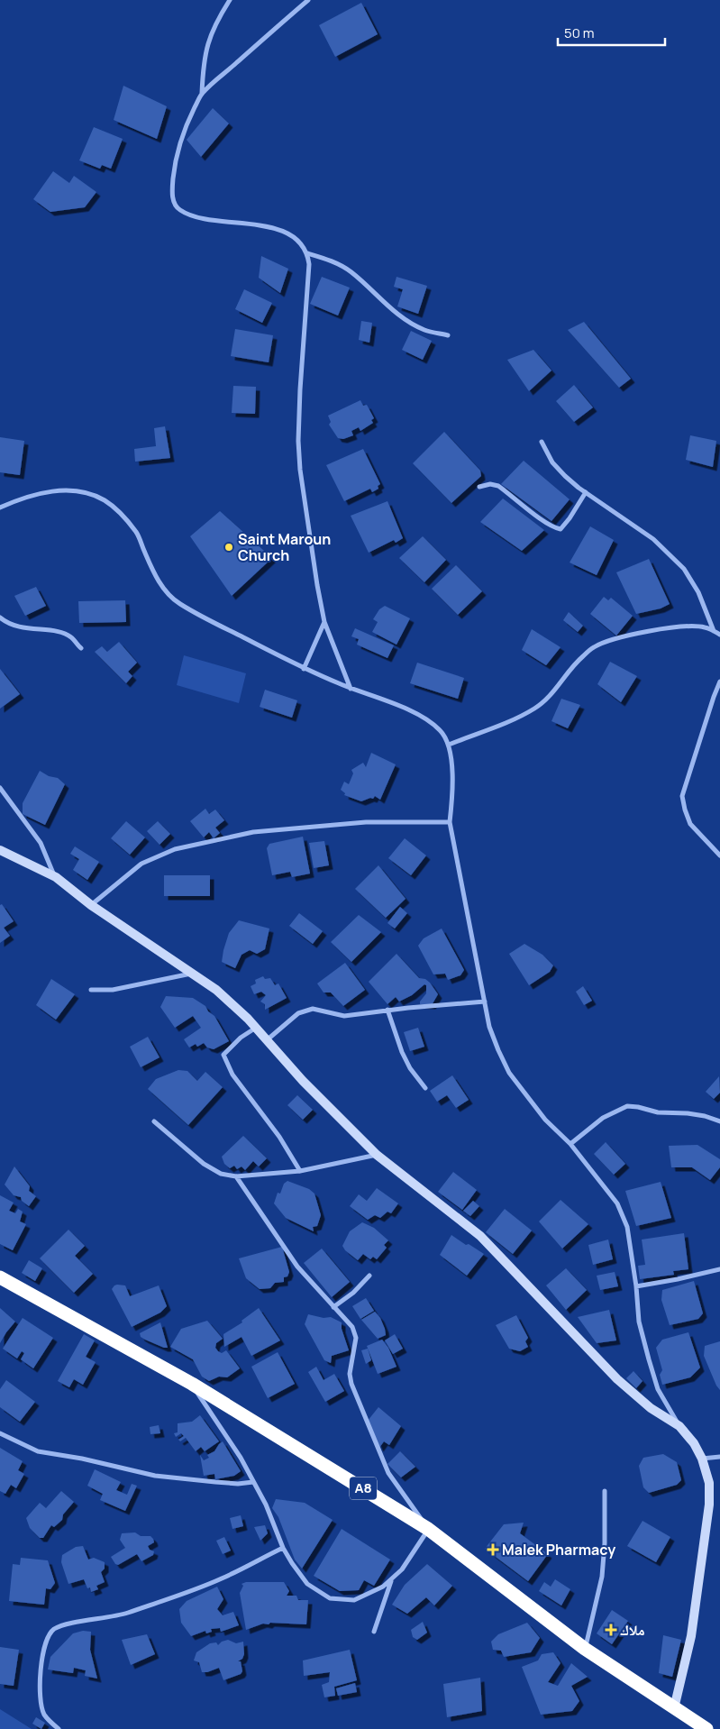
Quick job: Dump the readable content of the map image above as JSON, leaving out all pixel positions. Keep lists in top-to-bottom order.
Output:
{
  "streets": {
    "highway": ["A8"]
  },
  "places": {
    "other": ["Saint Maroun Church"],
    "health": ["Malek Pharmacy", "ملاك"]
  },
  "scale_bar": "50 m"
}
